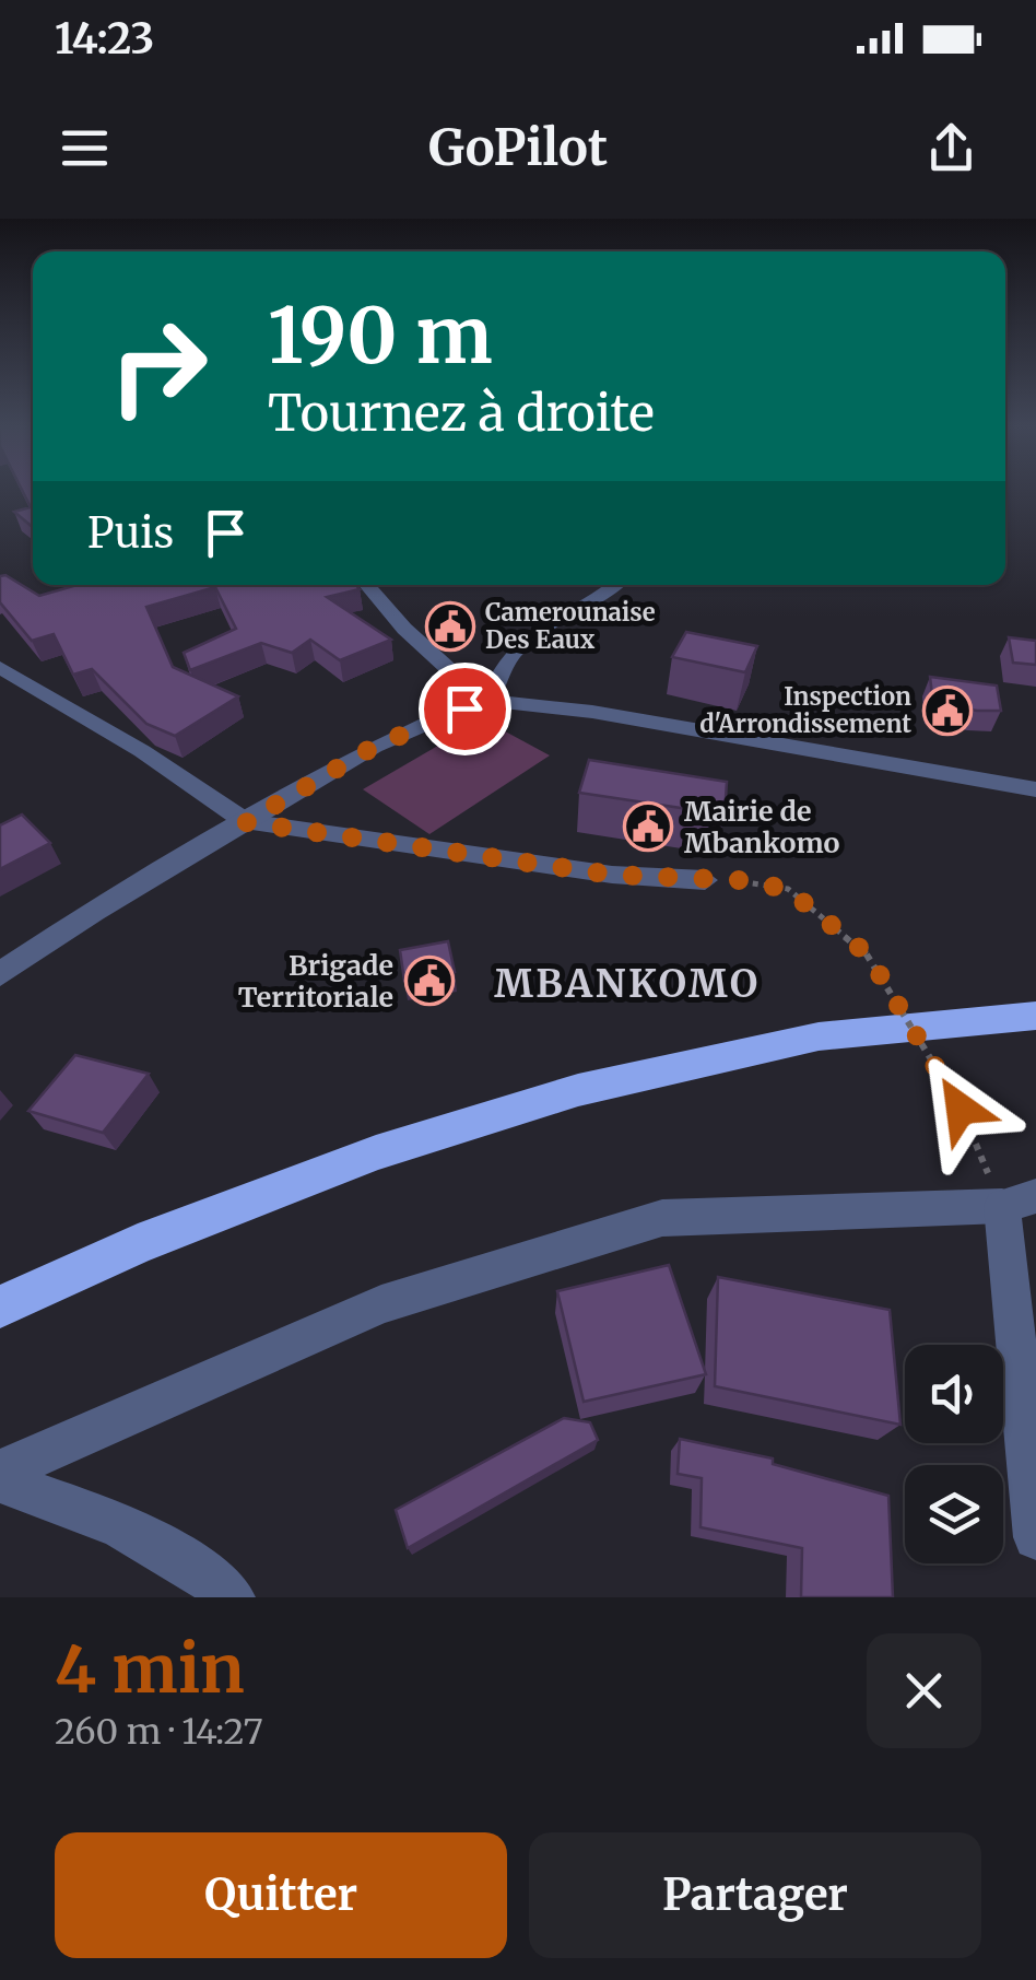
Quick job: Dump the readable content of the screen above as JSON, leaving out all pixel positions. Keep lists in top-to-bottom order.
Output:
{
  "districts": ["MBANKOMO"],
  "places": {
    "public building": [
      "Camerounaise Des Eaux",
      "Inspection d'Arrondissement",
      "Mairie de Mbankomo",
      "Brigade Territoriale"
    ]
  },
  "page": {
    "status": "14:23",
    "header": "GoPilot",
    "turn": ["190 m", "Tournez à droite"],
    "then": "Puis",
    "heading": ["4 min", "260 m · 14:27"],
    "buttons": ["Quitter", "Partager"]
  }
}
